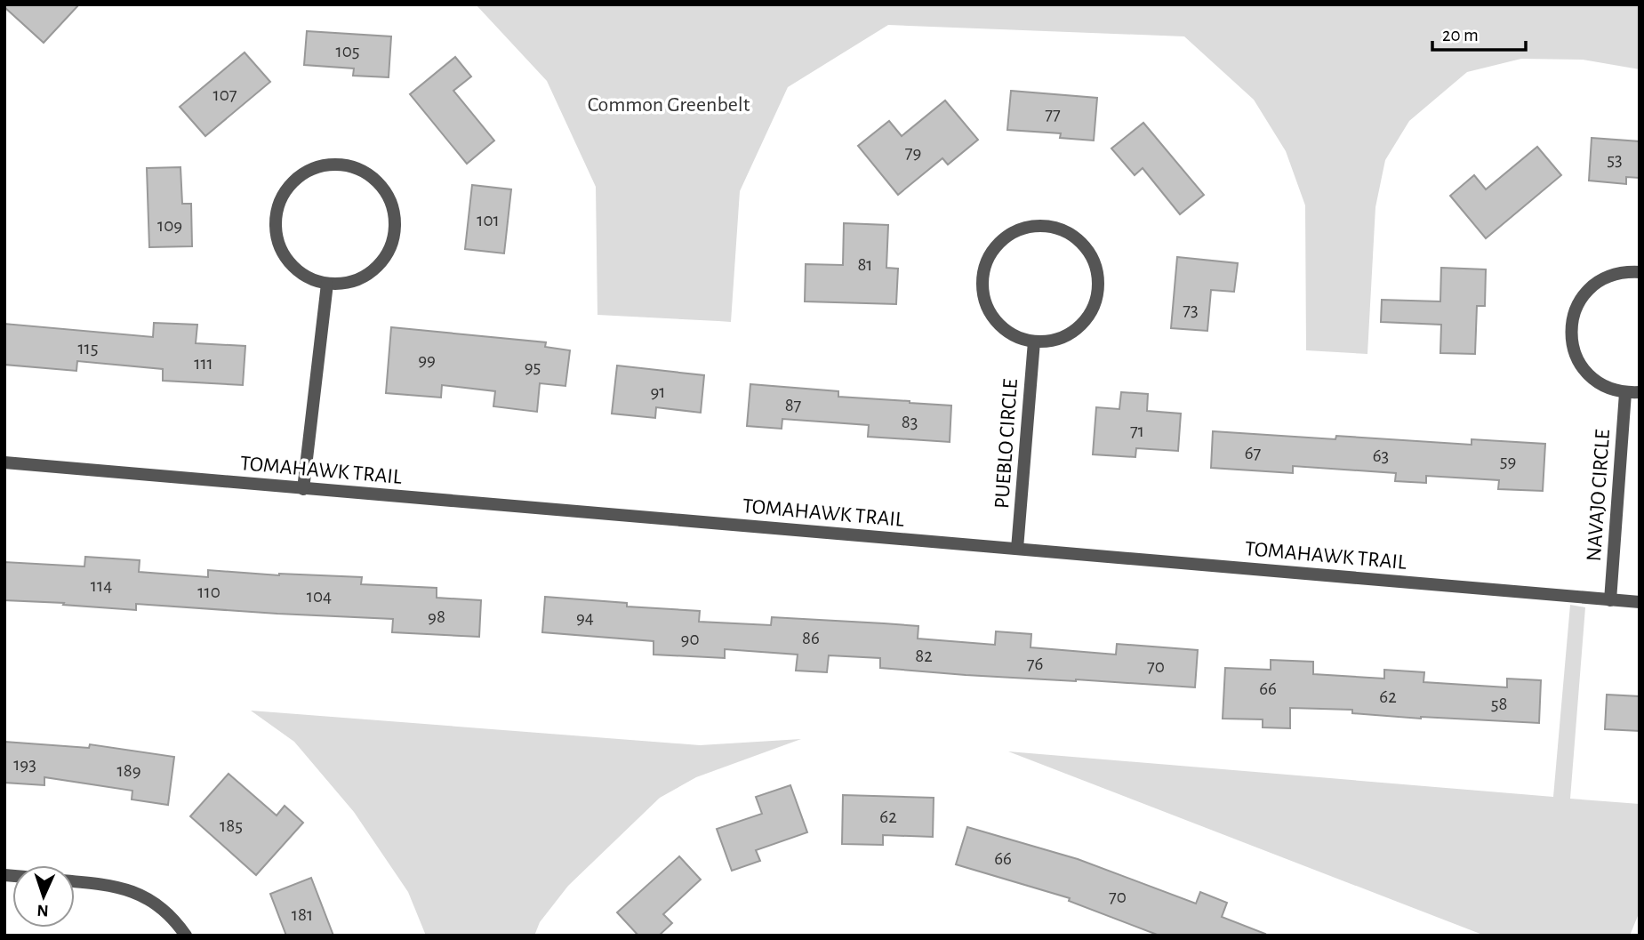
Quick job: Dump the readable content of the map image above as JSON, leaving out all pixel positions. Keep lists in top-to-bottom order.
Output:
{
  "streets": {
    "street": ["PUEBLO CIRCLE", "TOMAHAWK TRAIL", "NAVAJO CIRCLE"]
  },
  "crossings": [
    ["PUEBLO CIRCLE", "TOMAHAWK TRAIL"],
    ["TOMAHAWK TRAIL", "NAVAJO CIRCLE"]
  ],
  "parks": ["Common Greenbelt"],
  "house_numbers": [
    "105",
    "107",
    "77",
    "79",
    "53",
    "101",
    "109",
    "81",
    "73",
    "115",
    "99",
    "111",
    "95",
    "91",
    "87",
    "83",
    "71",
    "67",
    "63",
    "59",
    "114",
    "110",
    "104",
    "98",
    "94",
    "86",
    "90",
    "82",
    "76",
    "70",
    "66",
    "62",
    "58",
    "193",
    "189",
    "62",
    "185",
    "66",
    "70",
    "181"
  ],
  "scale_bar": "20 m",
  "north": "bottom"
}
